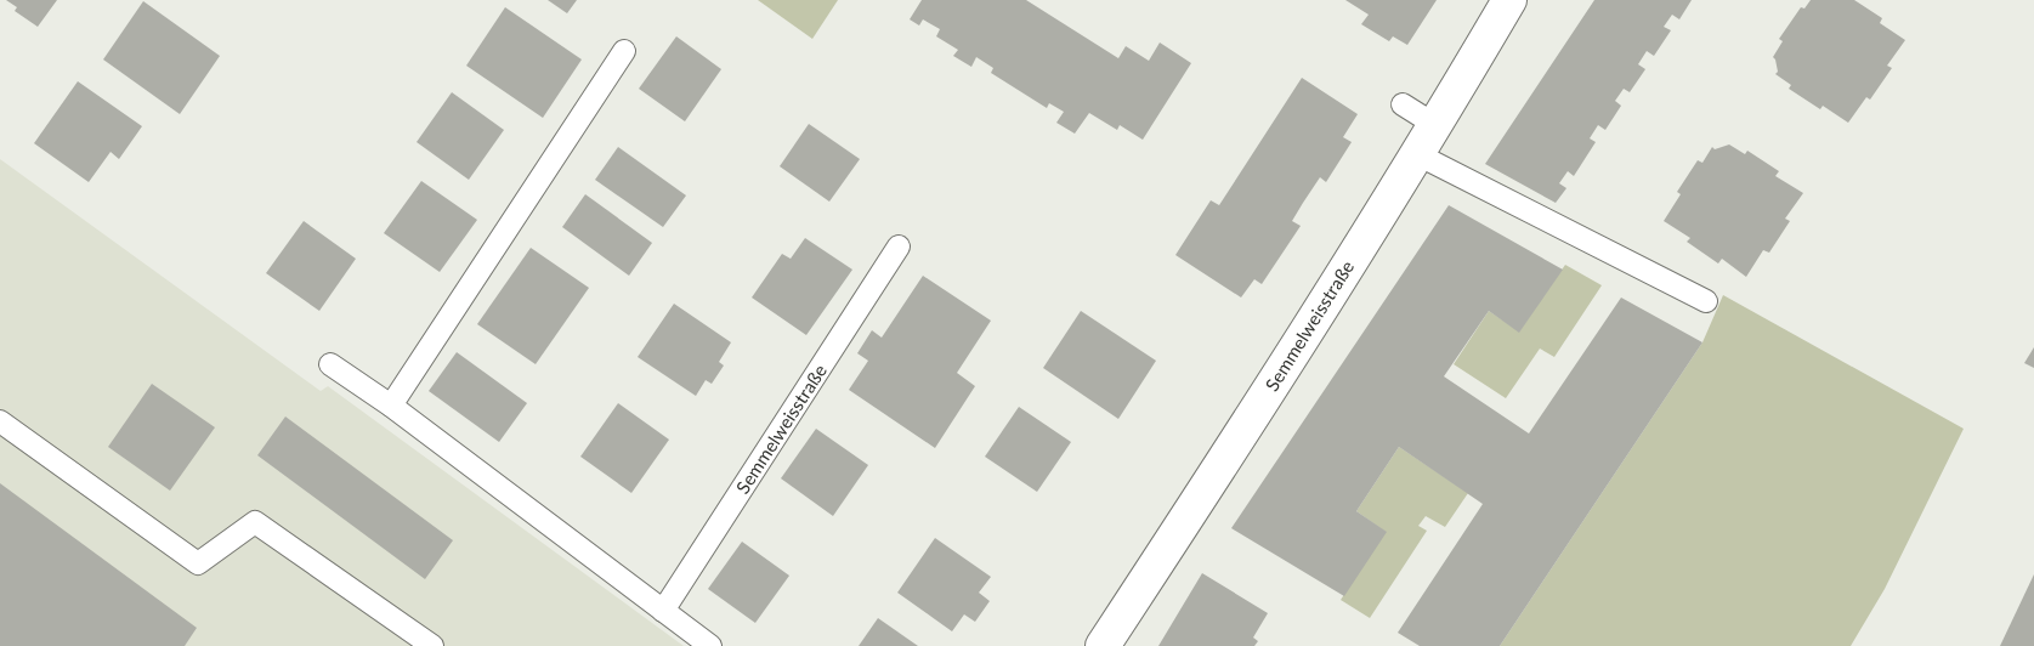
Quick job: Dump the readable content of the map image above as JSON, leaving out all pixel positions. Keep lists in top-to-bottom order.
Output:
{
  "streets": {
    "street": ["Semmelweisstraße"]
  }
}
